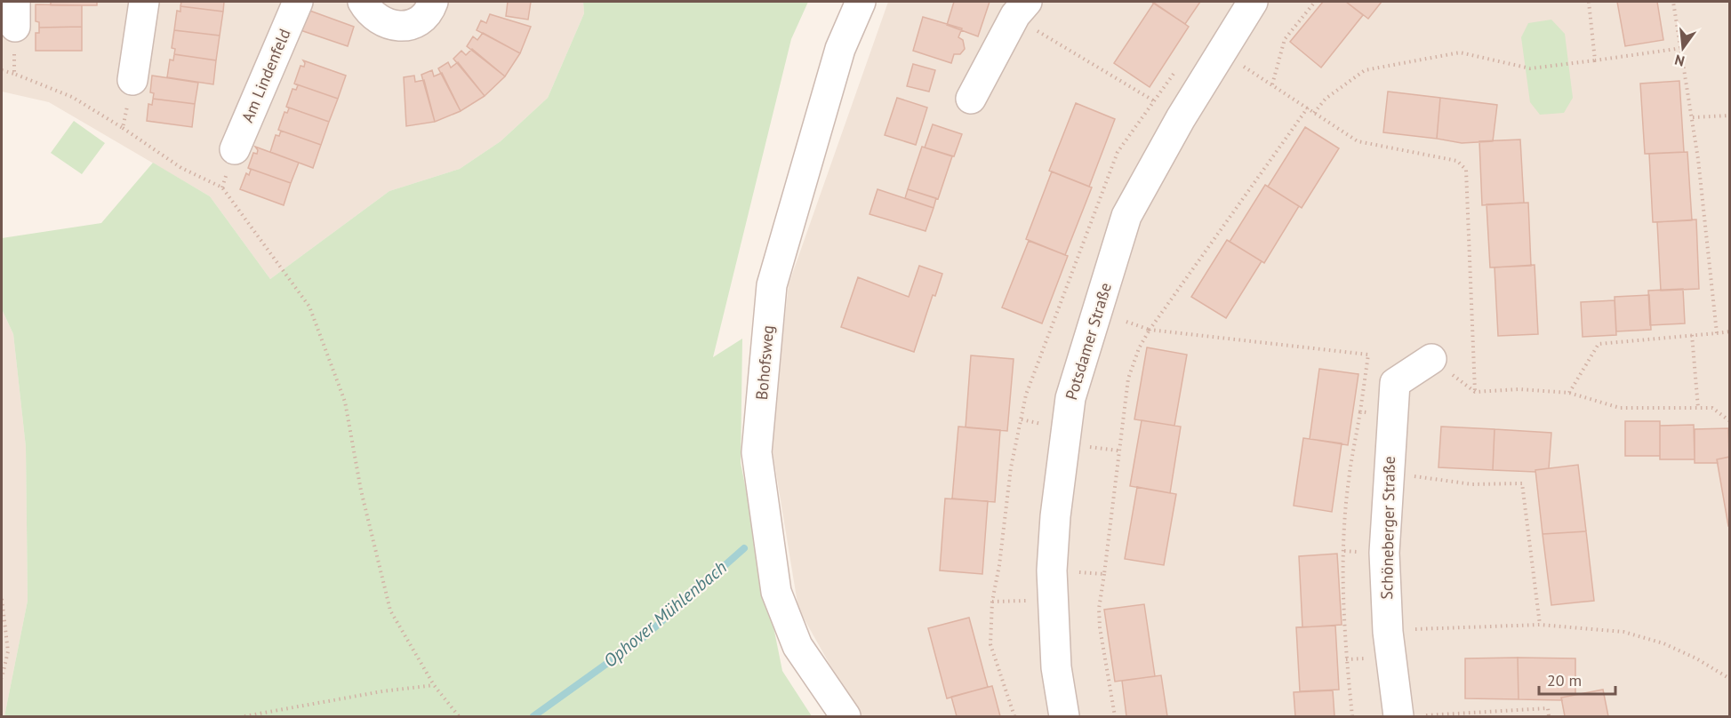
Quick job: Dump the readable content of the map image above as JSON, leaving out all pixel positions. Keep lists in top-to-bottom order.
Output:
{
  "streets": {
    "street": [
      "Am Lindenfeld",
      "Potsdamer Straße",
      "Bohofsweg",
      "Schöneberger Straße"
    ]
  },
  "water": ["Ophover Mühlenbach"],
  "scale_bar": "20 m",
  "north": "bottom"
}
